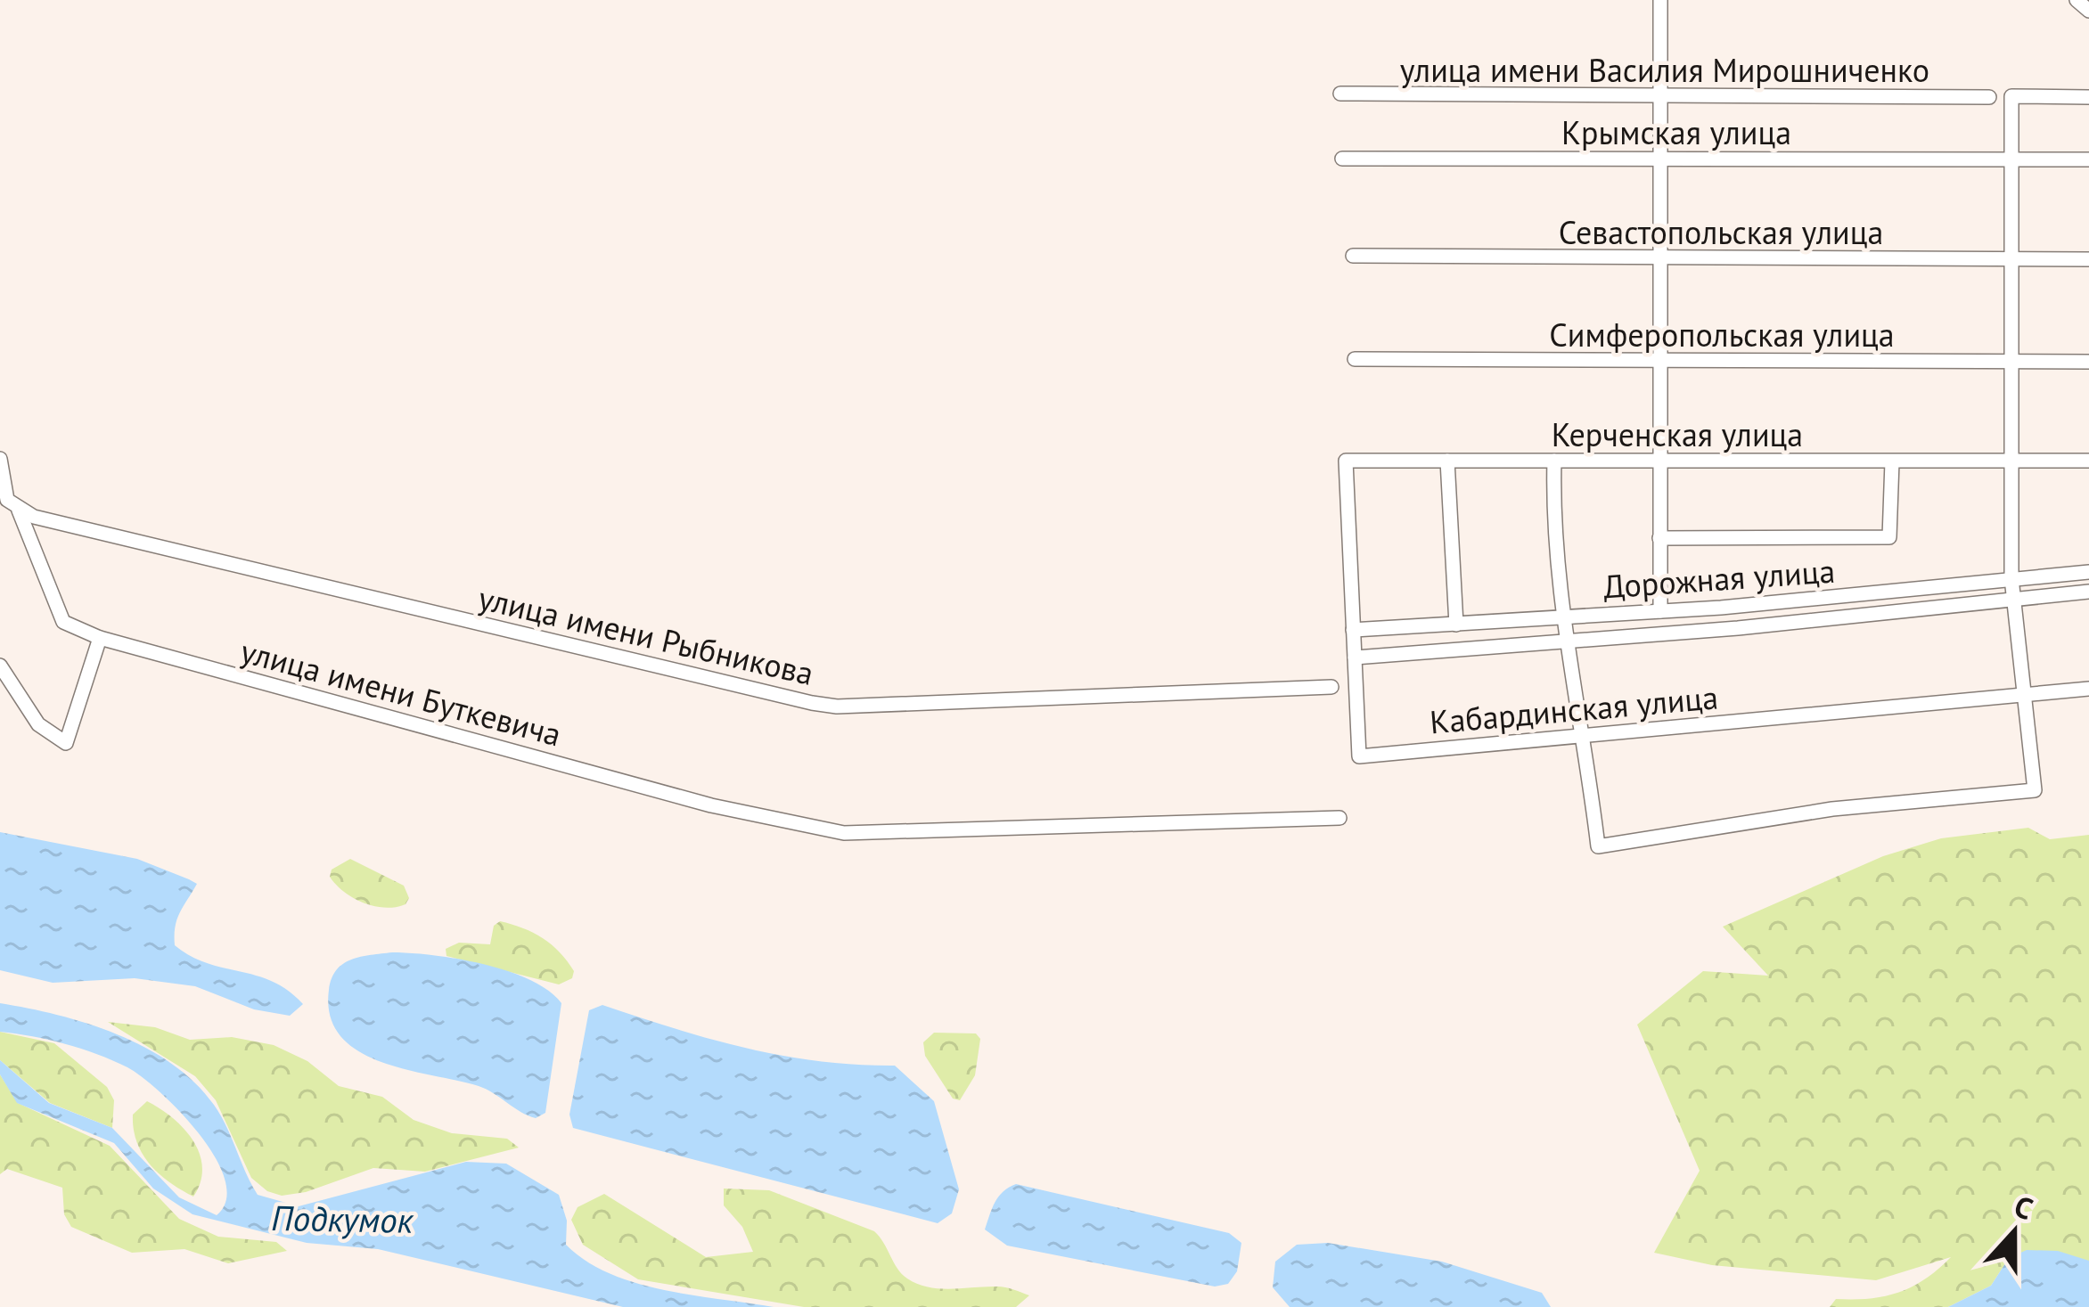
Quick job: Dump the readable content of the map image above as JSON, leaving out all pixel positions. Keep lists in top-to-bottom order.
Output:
{
  "streets": {
    "street": [
      "улица имени Василия Мирошниченко",
      "Крымская улица",
      "Севастопольская улица",
      "Симферопольская улица",
      "Керченская улица",
      "Дорожная улица",
      "улица имени Рыбникова",
      "улица имени Буткевича",
      "Кабардинская улица"
    ]
  },
  "crossings": [
    ["Керченская улица", "Кабардинская улица"],
    ["Дорожная улица", "Кабардинская улица"],
    ["улица имени Рыбникова", "улица имени Буткевича"]
  ],
  "water": ["Подкумок"],
  "north": "top"
}
